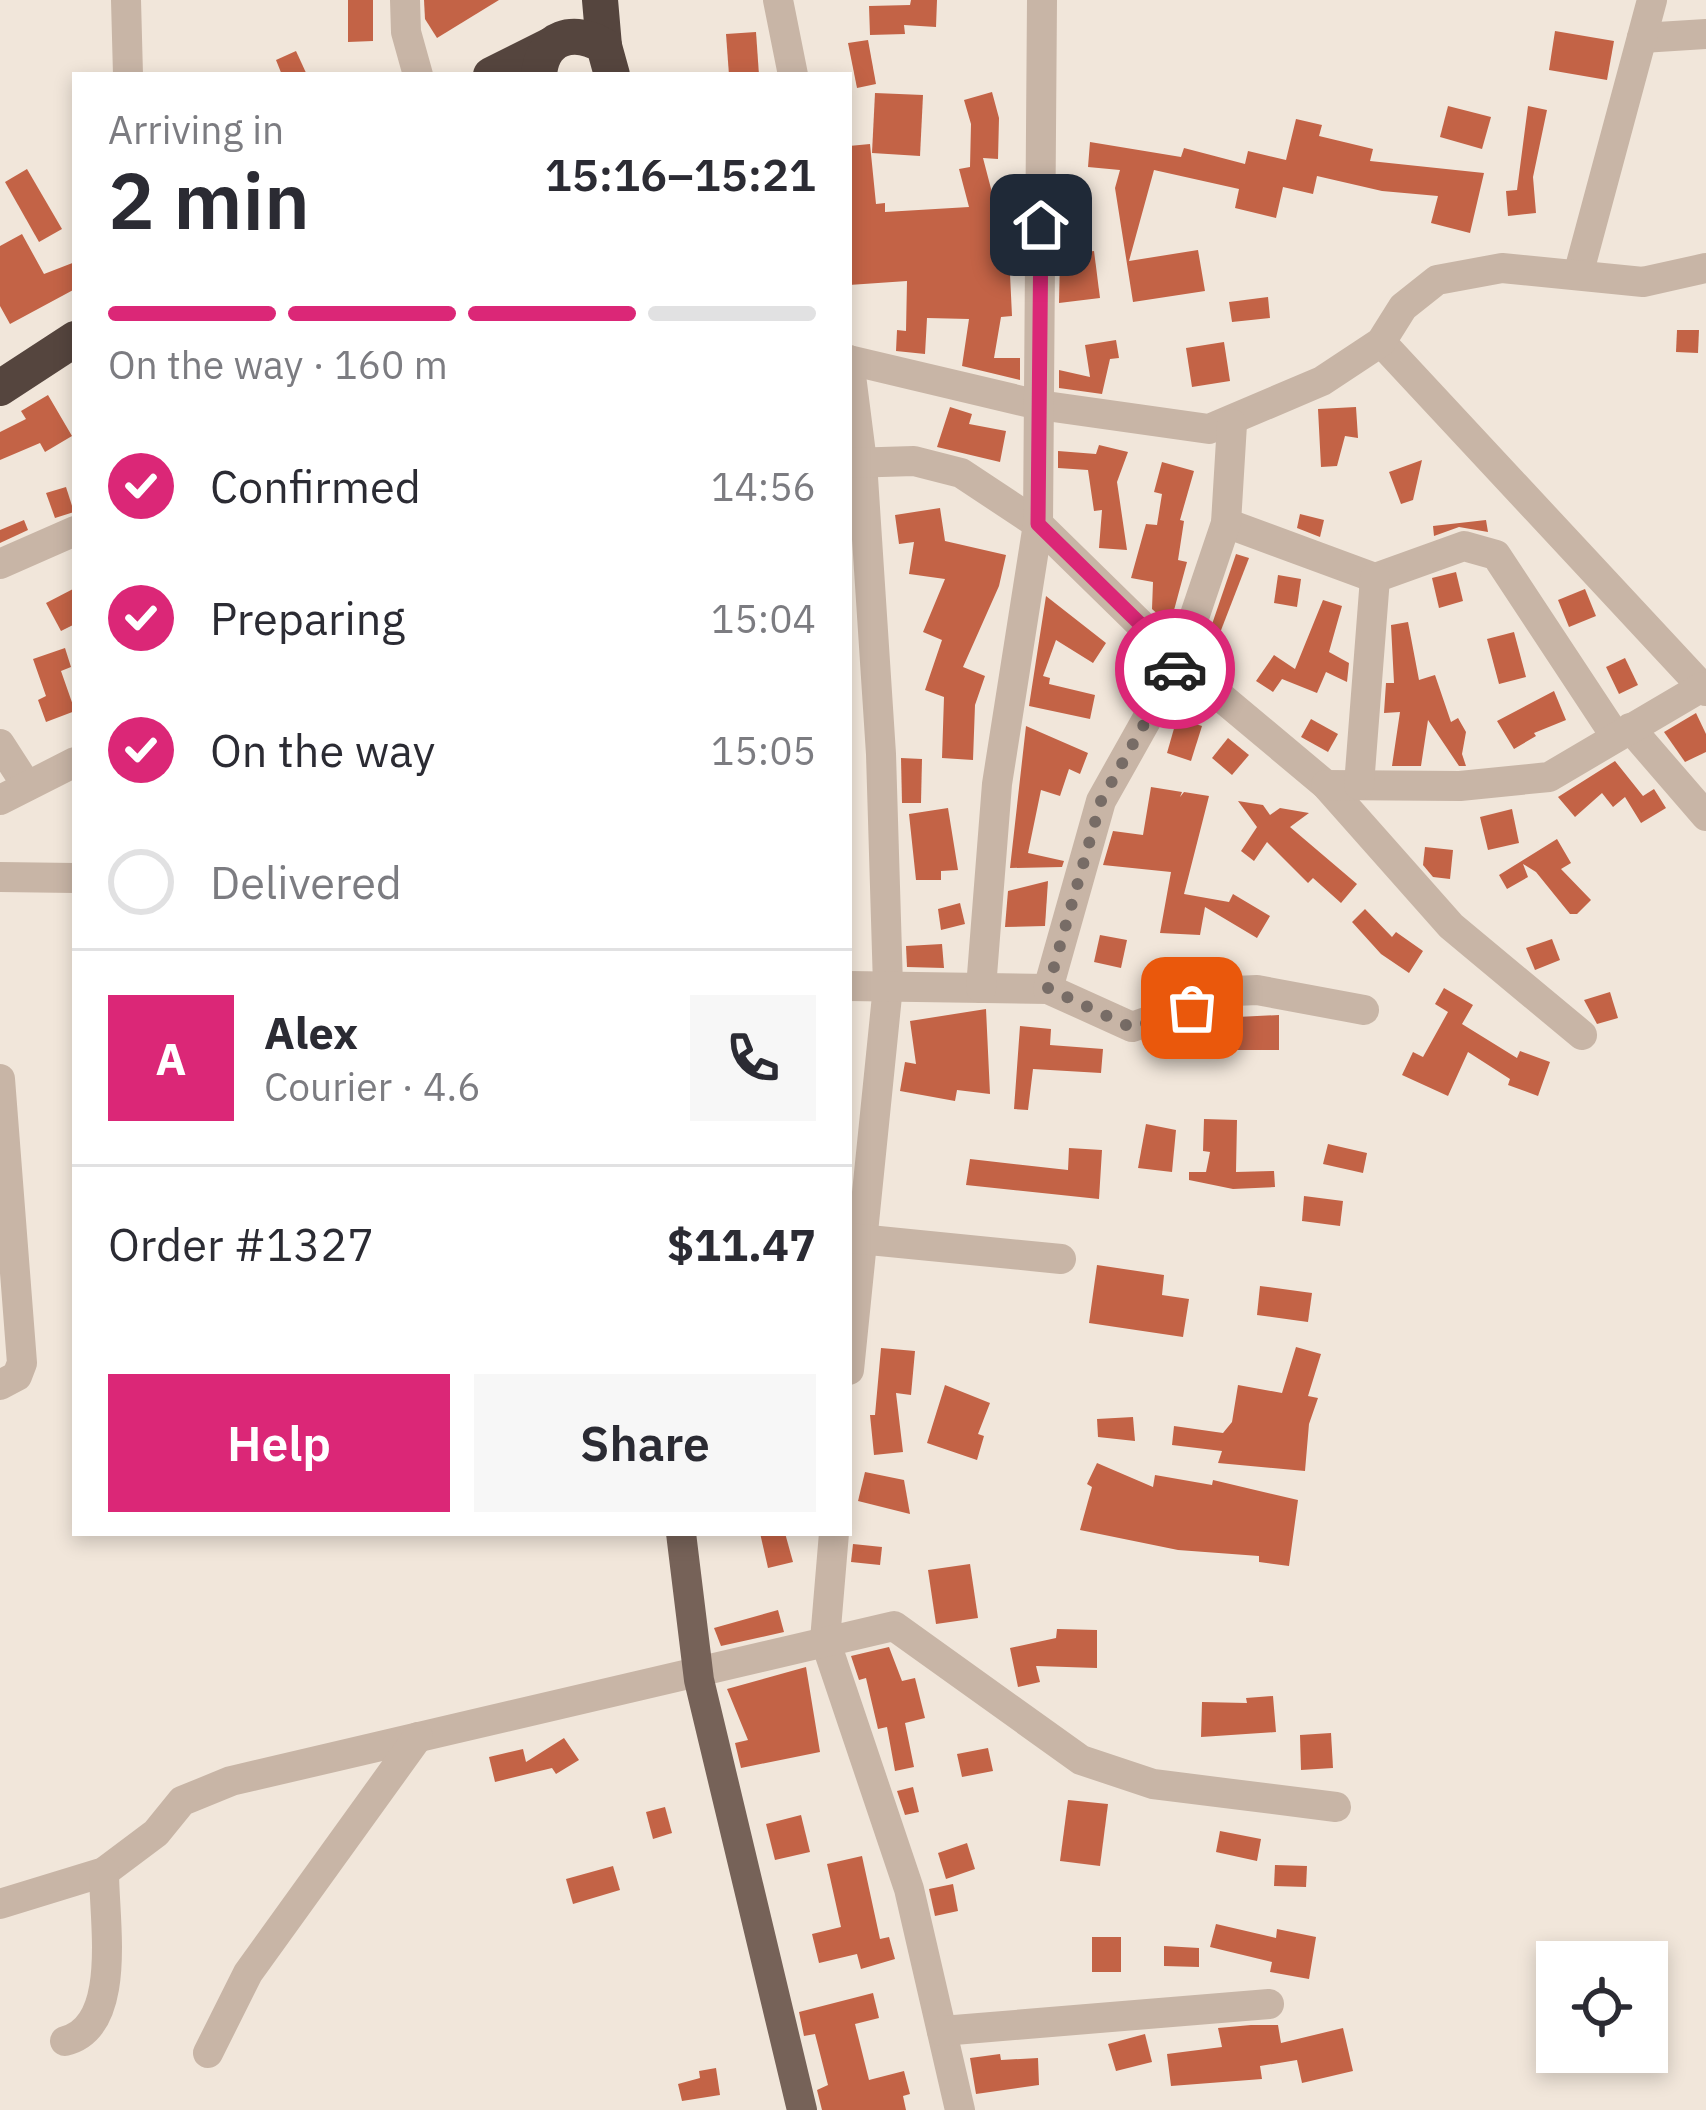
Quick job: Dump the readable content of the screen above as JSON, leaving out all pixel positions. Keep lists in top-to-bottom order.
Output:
{
  "page": {
    "heading": ["2 min", "Arriving in", "15:16–15:21"],
    "panel": [
      "Alex",
      "Courier · 4.6",
      "Order #1327",
      "$11.47"
    ],
    "bar": "On the way · 160 m",
    "list": [
      ["Confirmed", "14:56"],
      ["Preparing", "15:04"],
      ["On the way", "15:05"],
      "Delivered"
    ],
    "round": "A",
    "buttons": ["Help", "Share"]
  }
}
